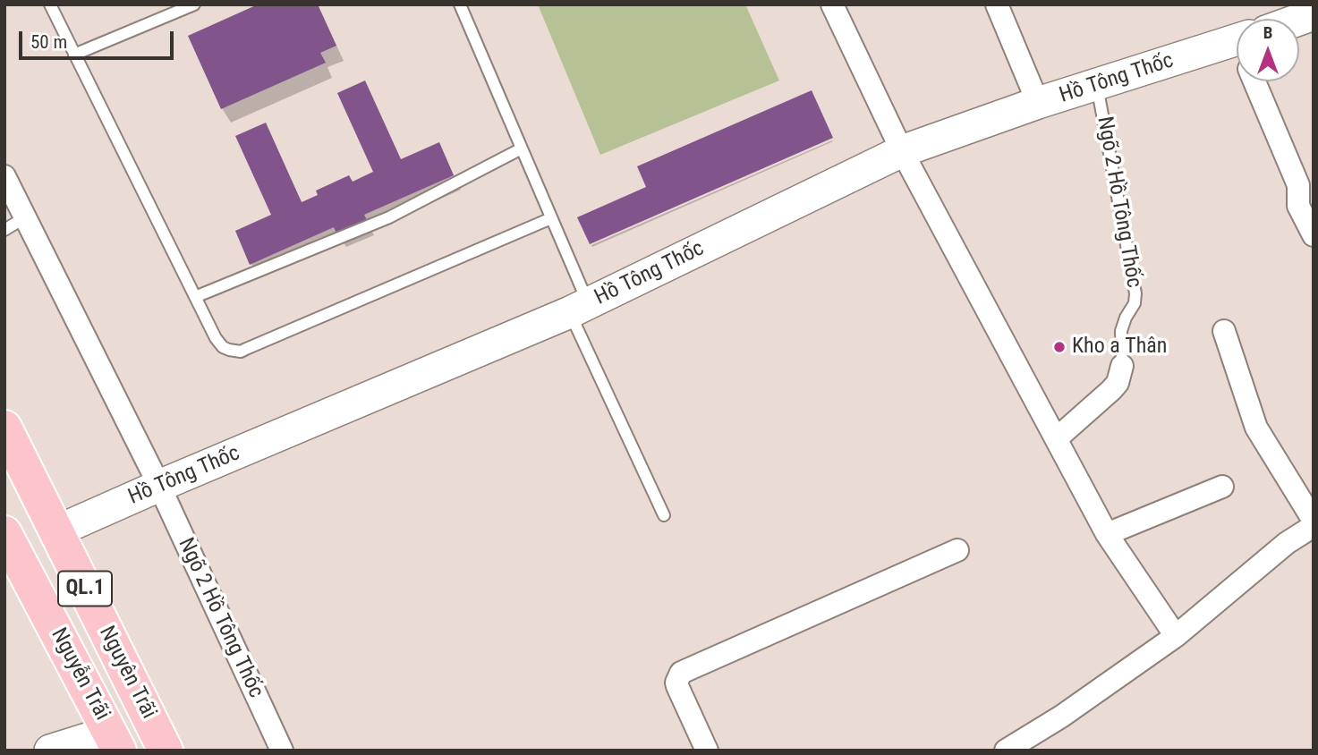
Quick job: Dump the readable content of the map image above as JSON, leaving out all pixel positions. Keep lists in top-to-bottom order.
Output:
{
  "streets": {
    "main road": ["QL.1", "Nguyên Trãi", "Nguyễn Trãi"],
    "street": ["Hồ Tông Thốc", "Ngõ 2 Hồ Tông Thốc"]
  },
  "crossings": [
    ["Hồ Tông Thốc", "Ngõ 2 Hồ Tông Thốc"],
    ["Hồ Tông Thốc", "Nguyên Trãi"]
  ],
  "places": ["Kho a Thân"],
  "scale_bar": "50 m",
  "north": "top"
}
